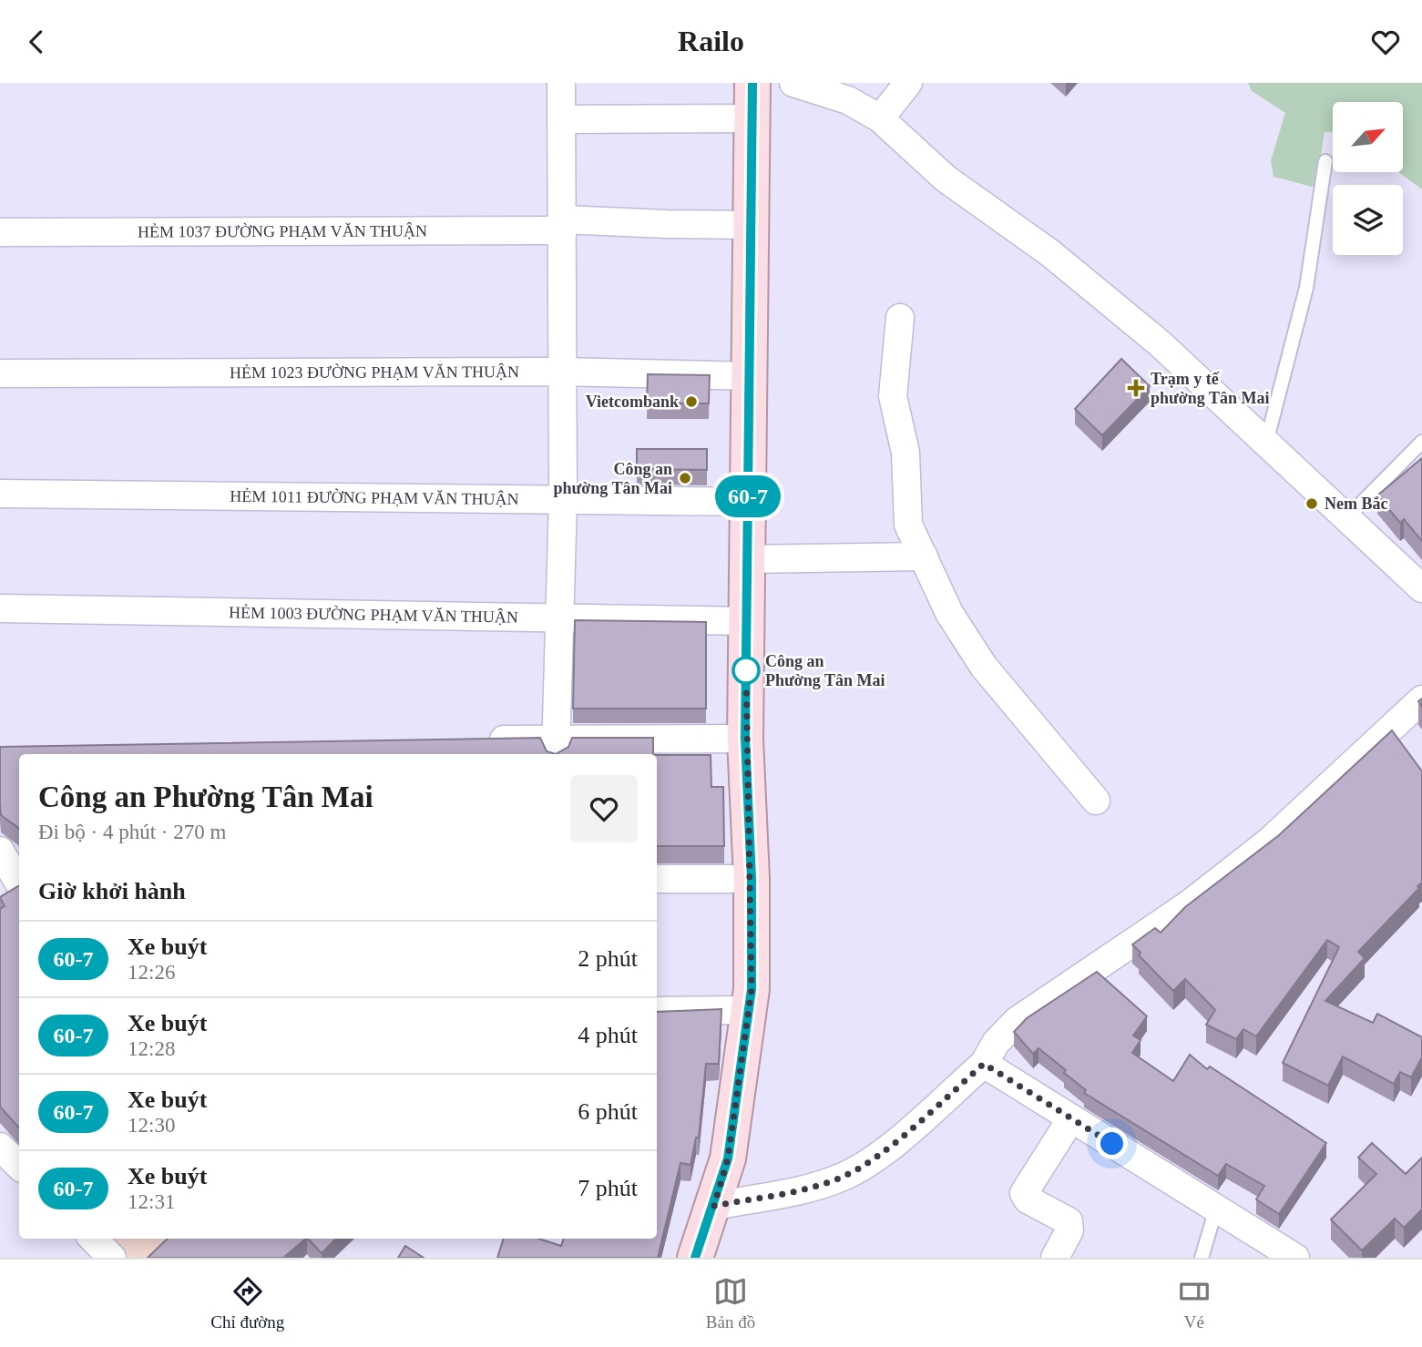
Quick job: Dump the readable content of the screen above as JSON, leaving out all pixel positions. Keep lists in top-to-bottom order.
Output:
{
  "streets": {
    "street": [
      "HẺM 1037 ĐƯỜNG PHẠM VĂN THUẬN",
      "HẺM 1023 ĐƯỜNG PHẠM VĂN THUẬN",
      "HẺM 1011 ĐƯỜNG PHẠM VĂN THUẬN",
      "HẺM 1003 ĐƯỜNG PHẠM VĂN THUẬN"
    ]
  },
  "places": {
    "health": ["Trạm y tế phường Tân Mai"],
    "other": [
      "Vietcombank",
      "Công an phường Tân Mai",
      "Nem Bắc",
      "Công an Phường Tân Mai"
    ]
  },
  "lines": ["bus line 60-7"],
  "north": "top right",
  "page": {
    "header": "Railo",
    "on_map": "60-7",
    "heading": [
      ["Công an Phường Tân Mai", "Đi bộ · 4 phút · 270 m"],
      "Giờ khởi hành"
    ],
    "list": [
      {
        "mark": "60-7",
        "name": "Xe buýt",
        "note": "12:26",
        "value": "2 phút"
      },
      {
        "mark": "60-7",
        "name": "Xe buýt",
        "note": "12:28",
        "value": "4 phút"
      },
      {
        "mark": "60-7",
        "name": "Xe buýt",
        "note": "12:30",
        "value": "6 phút"
      },
      {
        "mark": "60-7",
        "name": "Xe buýt",
        "note": "12:31",
        "value": "7 phút"
      }
    ],
    "tabs": ["Chỉ đường", "Bản đồ", "Vé"]
  }
}
